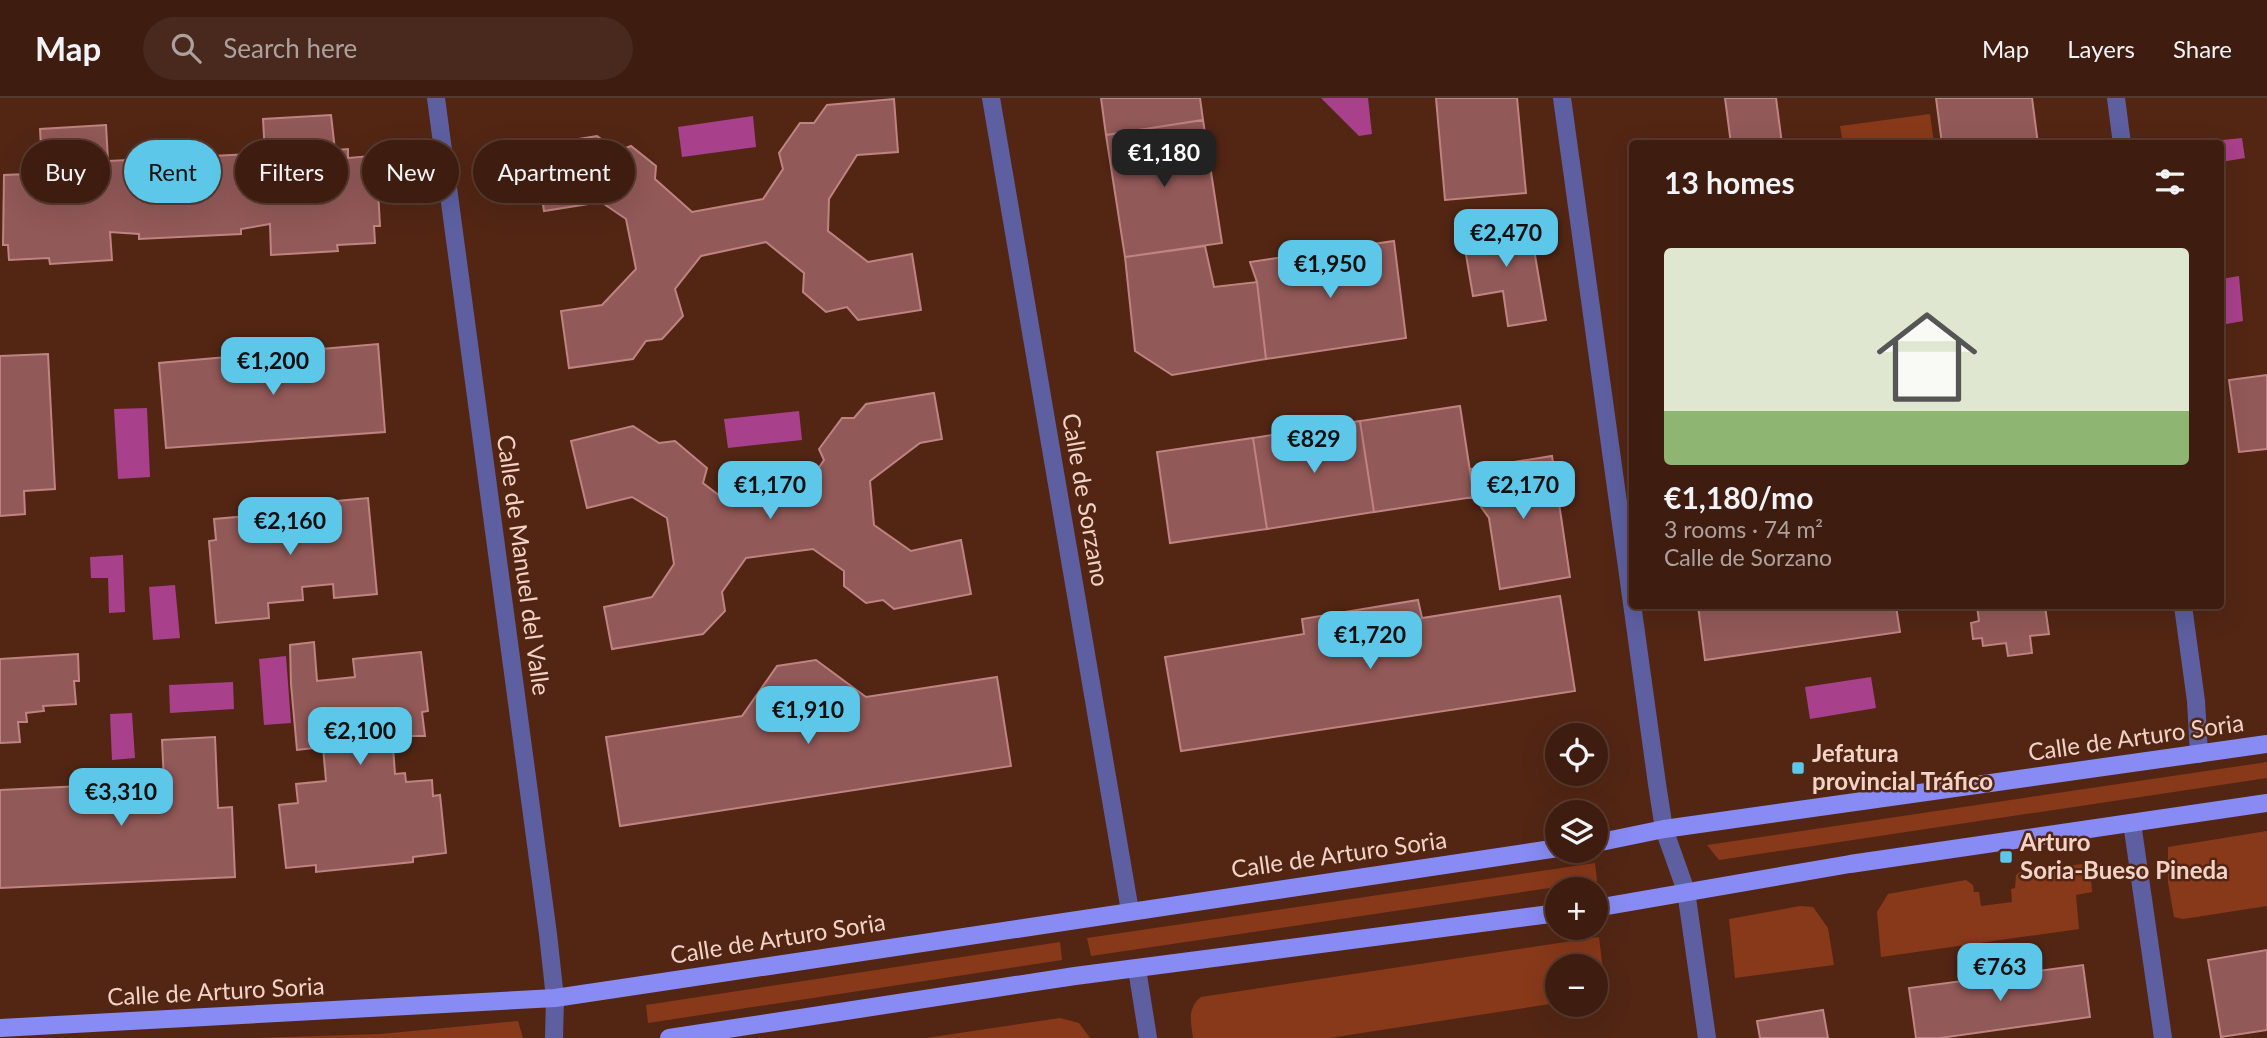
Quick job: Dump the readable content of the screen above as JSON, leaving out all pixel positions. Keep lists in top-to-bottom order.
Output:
{
  "streets": {
    "main road": ["Calle de Arturo Soria"],
    "street": ["Calle de Sorzano", "Calle de Manuel del Valle"]
  },
  "crossings": [
    ["Calle de Sorzano", "Calle de Arturo Soria"],
    ["Calle de Manuel del Valle", "Calle de Arturo Soria"]
  ],
  "places": {
    "transit": ["Jefatura provincial Tráfico", "Arturo Soria-Bueso Pineda"]
  },
  "page": {
    "header": "Map",
    "search": "Search here",
    "nav": ["Map", "Layers", "Share"],
    "price": [
      "€1,180",
      "€2,470",
      "€1,950",
      "€1,200",
      "€829",
      "€1,170",
      "€2,170",
      "€2,160",
      "€1,720",
      "€1,910",
      "€2,100",
      "€3,310",
      "€763"
    ],
    "chip": [
      "Buy",
      "Rent",
      "Filters",
      "New",
      "Apartment"
    ],
    "heading": "13 homes",
    "list": [
      {
        "name": "€1,180/mo",
        "note": "3 rooms · 74 m² · Calle de Sorzano"
      }
    ],
    "map_buttons": ["+", "−"]
  }
}
